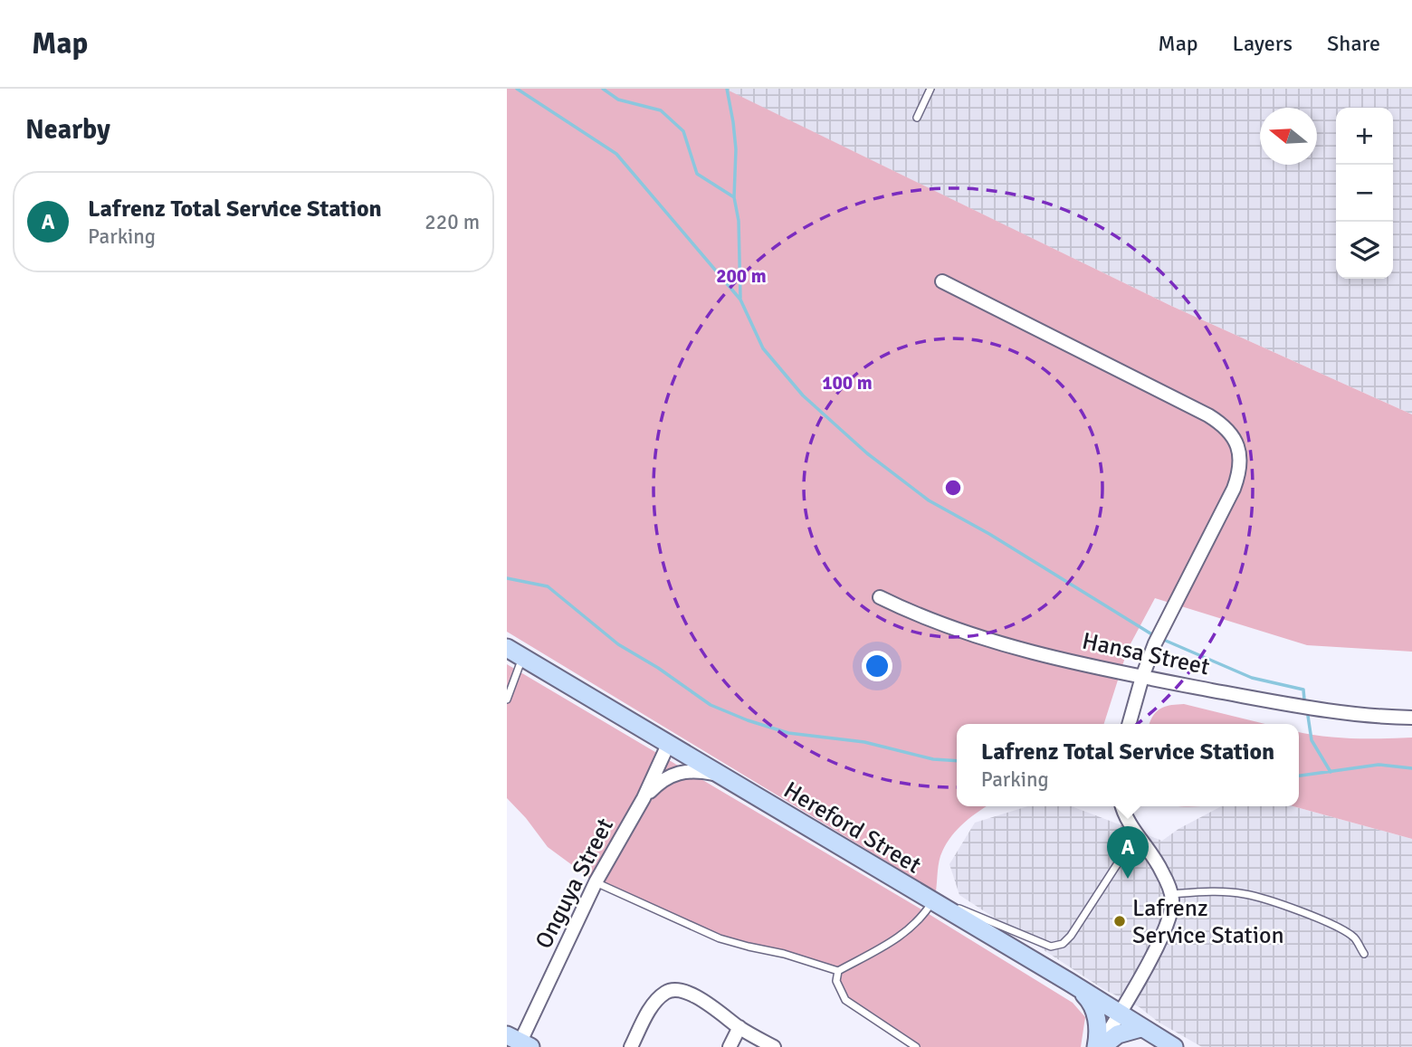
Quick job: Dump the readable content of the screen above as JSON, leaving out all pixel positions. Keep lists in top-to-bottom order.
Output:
{
  "streets": {
    "main road": ["Hereford Street"],
    "street": ["Hansa Street", "Onguya Street"]
  },
  "crossings": [
    ["Hereford Street", "Onguya Street"]
  ],
  "places": ["Lafrenz Service Station"],
  "north": "left",
  "page": {
    "header": "Map",
    "nav": ["Map", "Layers", "Share"],
    "heading": "Nearby",
    "map_buttons": ["+", "−"],
    "list": [
      {
        "mark": "A",
        "name": "Lafrenz Total Service Station",
        "note": "Parking",
        "value": "220 m"
      }
    ],
    "popup": ["Lafrenz Total Service Station", "Parking"],
    "pins": "A"
  },
  "rings": ["200 m", "100 m"]
}
